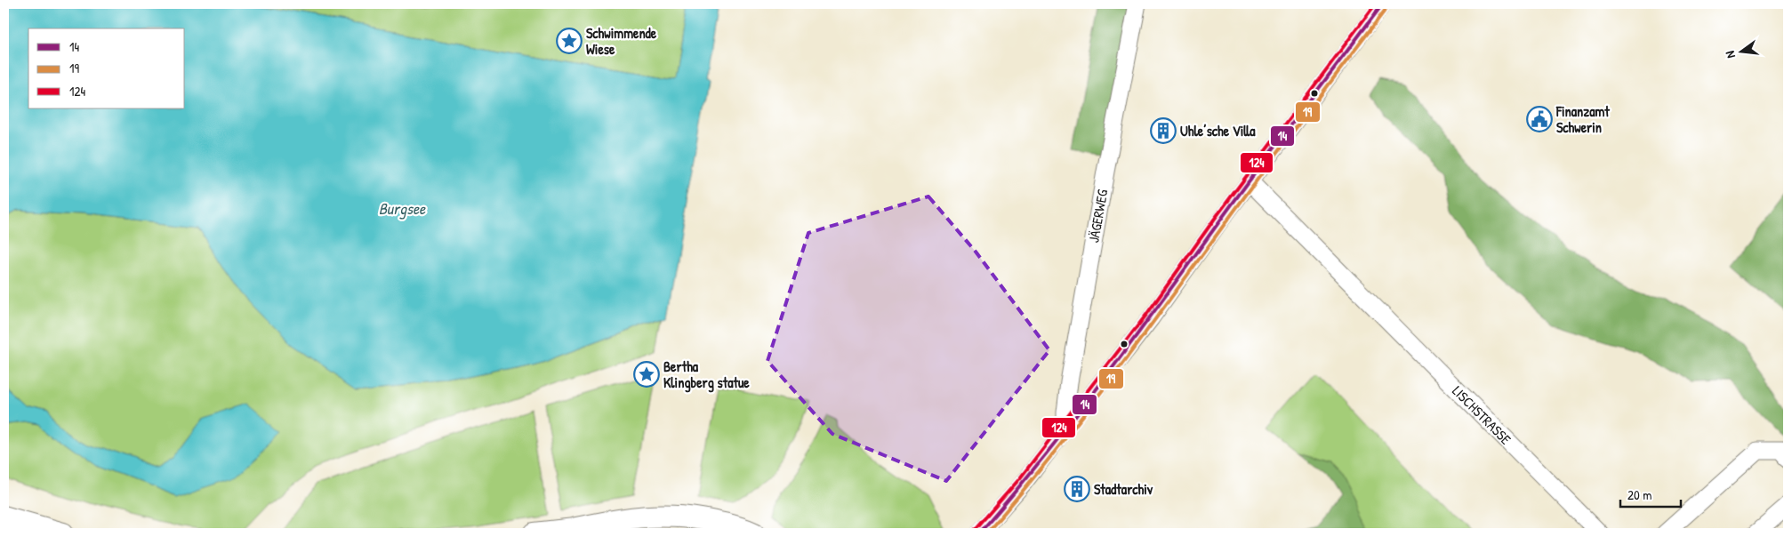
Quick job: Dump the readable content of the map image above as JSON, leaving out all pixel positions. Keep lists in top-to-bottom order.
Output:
{
  "streets": {
    "street": ["JÄGERWEG", "LISCHSTRASSE"]
  },
  "water": ["Burgsee"],
  "places": {
    "place": ["Schwimmende Wiese", "Bertha Klingberg statue"],
    "public building": ["Finanzamt Schwerin"],
    "building": ["Uhle’sche Villa", "Stadtarchiv"]
  },
  "lines": ["transit line 14", "transit line 124", "transit line 19"],
  "legend": ["14", "19", "124"],
  "scale_bar": "20 m",
  "north": "left"
}
